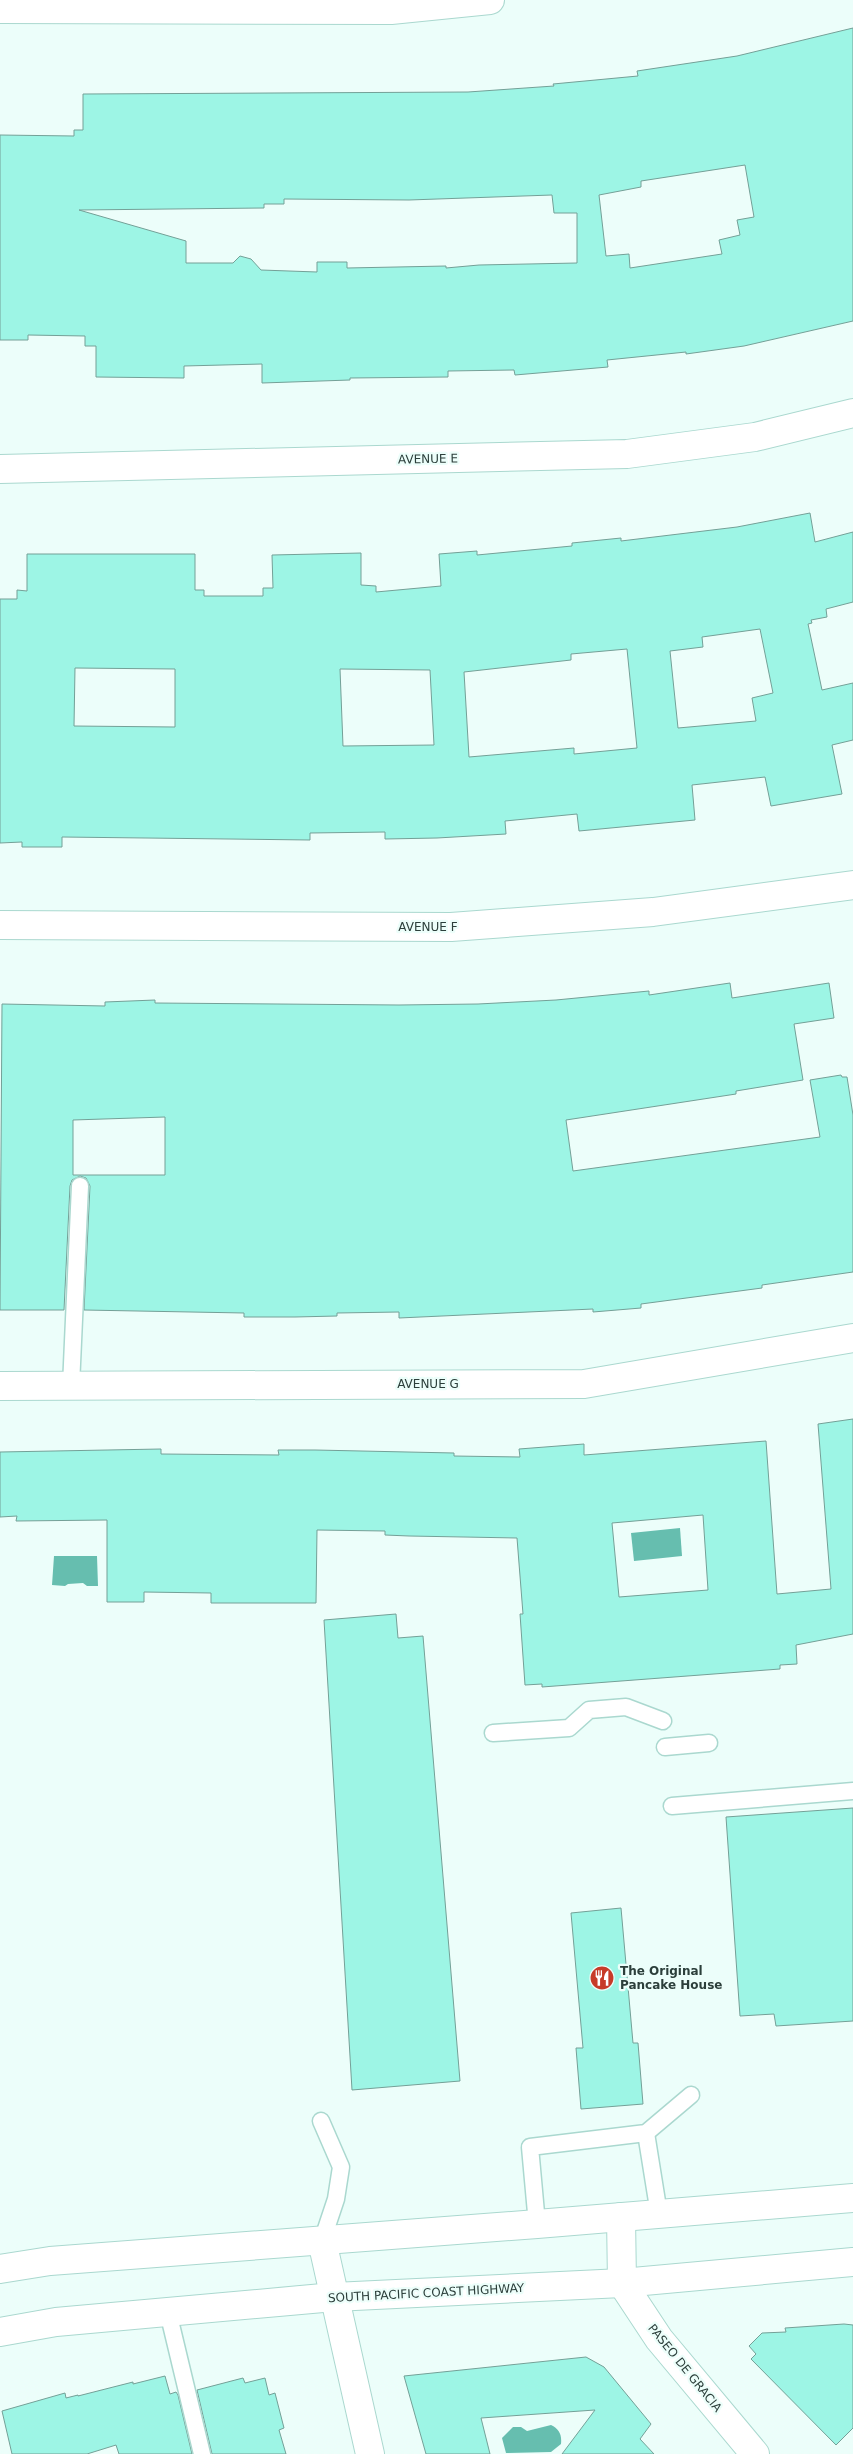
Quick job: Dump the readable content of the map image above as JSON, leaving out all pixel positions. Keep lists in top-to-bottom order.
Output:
{
  "streets": {
    "main road": [
      "AVENUE E",
      "AVENUE F",
      "AVENUE G",
      "SOUTH PACIFIC COAST HIGHWAY",
      "PASEO DE GRACIA"
    ]
  },
  "crossings": [
    ["SOUTH PACIFIC COAST HIGHWAY", "PASEO DE GRACIA"]
  ],
  "places": {
    "restaurant": ["The Original Pancake House"]
  }
}
